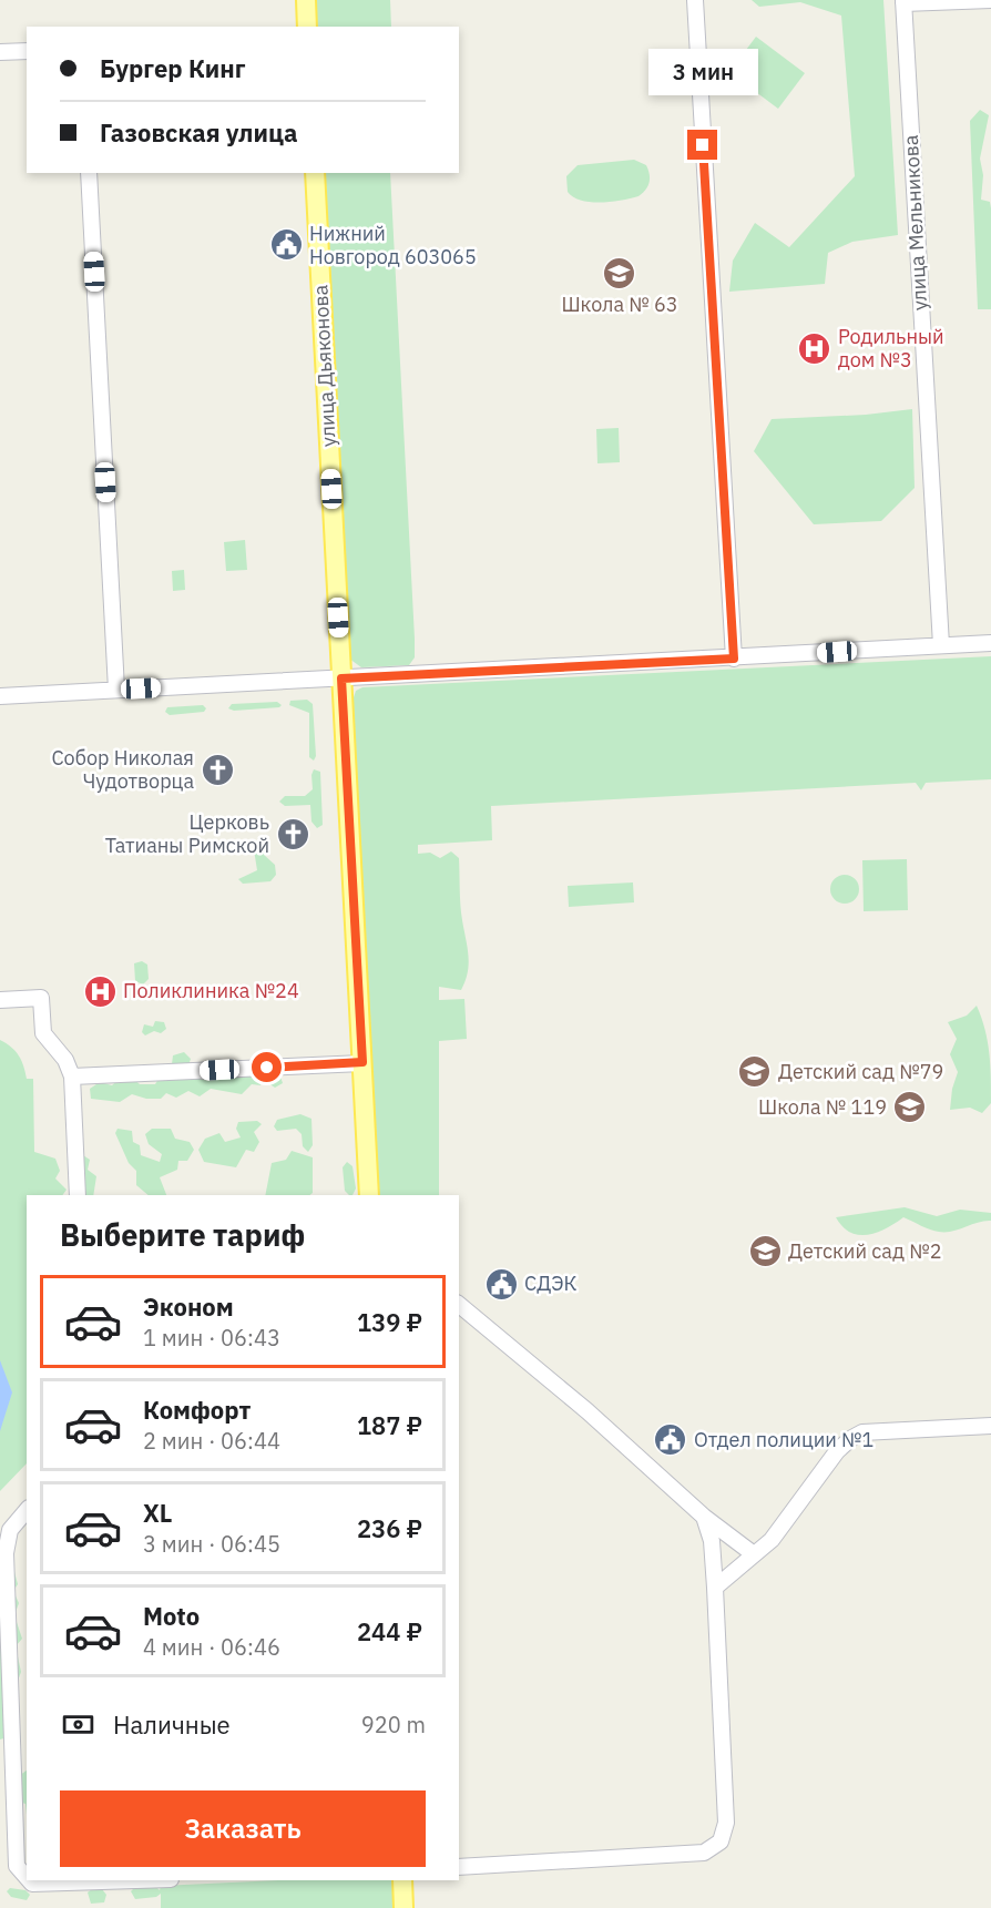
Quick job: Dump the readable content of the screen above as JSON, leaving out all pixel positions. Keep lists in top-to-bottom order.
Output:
{
  "streets": {
    "main road": ["улица Дьяконова"],
    "street": ["улица Мельникова"]
  },
  "places": {
    "public building": ["Нижний Новгород 603065", "СДЭК", "Отдел полиции №1"],
    "school or university": [
      "Школа № 63",
      "Детский сад №79",
      "Школа № 119",
      "Детский сад №2"
    ],
    "hospital": ["Родильный дом №3", "Поликлиника №24"],
    "church": ["Собор Николая Чудотворца", "Церковь Татианы Римской"]
  },
  "page": {
    "banner": ["Бургер Кинг", "Газовская улица"],
    "bubble": "3 мин",
    "heading": "Выберите тариф",
    "list": [
      {
        "name": "Эконом",
        "note": "1 мин · 06:43",
        "value": "139 ₽"
      },
      {
        "name": "Комфорт",
        "note": "2 мин · 06:44",
        "value": "187 ₽"
      },
      {
        "name": "XL",
        "note": "3 мин · 06:45",
        "value": "236 ₽"
      },
      {
        "name": "Moto",
        "note": "4 мин · 06:46",
        "value": "244 ₽"
      }
    ],
    "pay": ["Наличные", "920 m"],
    "buttons": "Заказать"
  }
}
